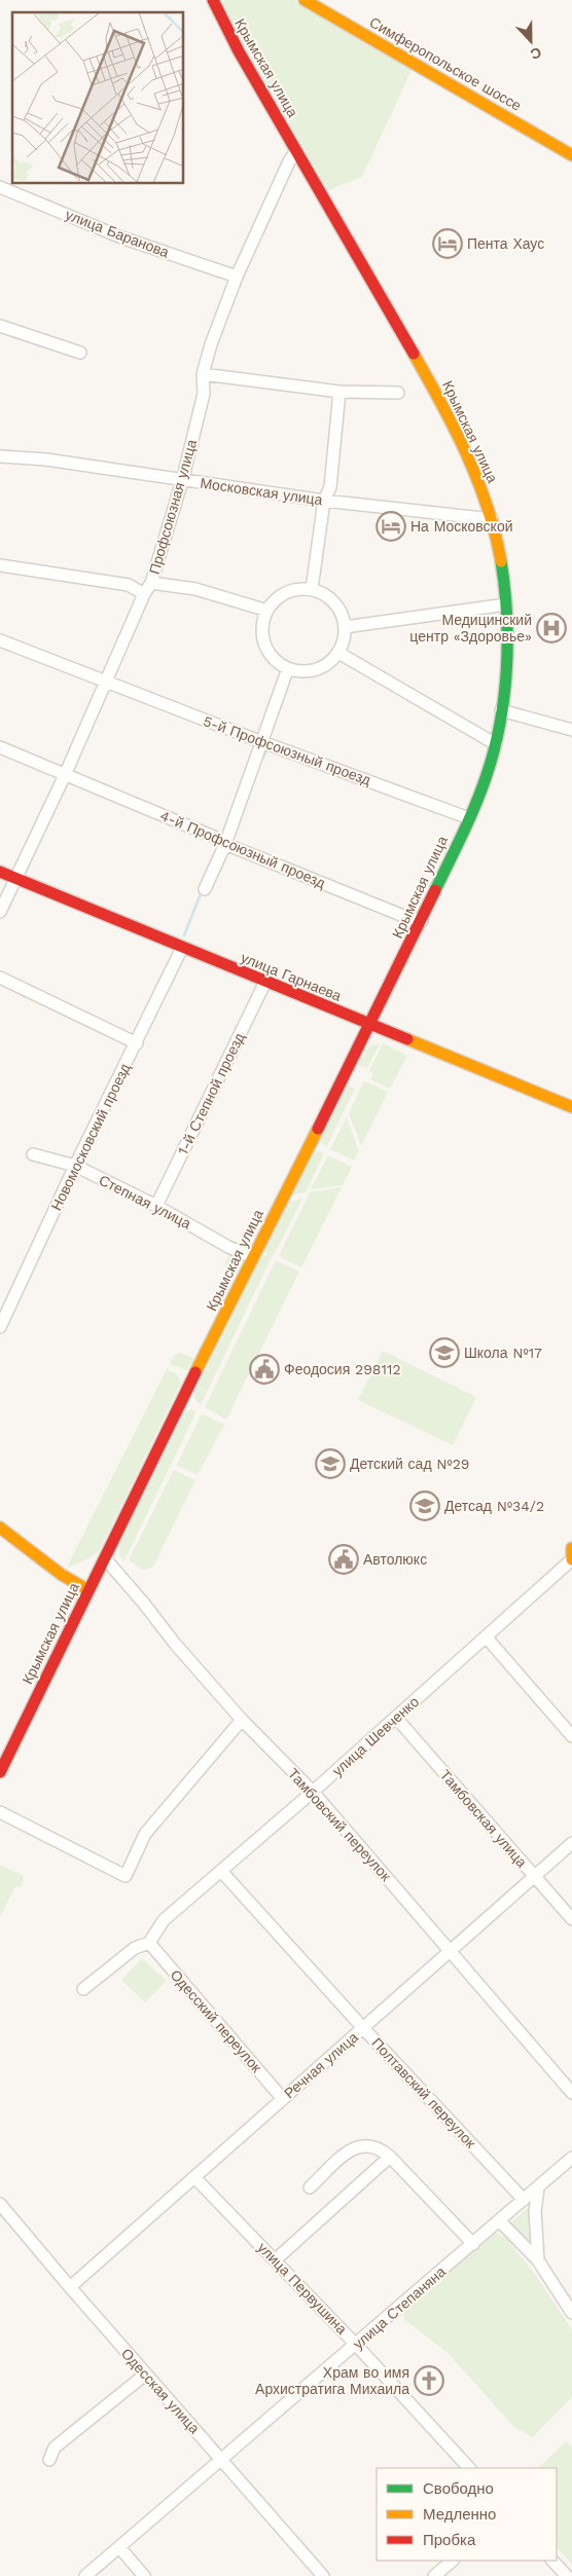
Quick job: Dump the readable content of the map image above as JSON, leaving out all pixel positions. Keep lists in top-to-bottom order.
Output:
{
  "streets": {
    "main road": ["Симферопольское шоссе", "Крымская улица", "улица Гарнаева"],
    "street": [
      "улица Баранова",
      "Московская улица",
      "Профсоюзная улица",
      "5-й Профсоюзный проезд",
      "4-й Профсоюзный проезд",
      "1-й Степной проезд",
      "Новомосковский проезд",
      "Степная улица",
      "улица Шевченко",
      "Тамбовская улица",
      "Тамбовский переулок",
      "Одесский переулок",
      "Речная улица",
      "Полтавский переулок",
      "улица Первушина",
      "улица Степаняна",
      "Одесская улица"
    ]
  },
  "crossings": [
    ["Крымская улица", "Московская улица"],
    ["Крымская улица", "Профсоюзная улица"],
    ["Крымская улица", "5-й Профсоюзный проезд"],
    ["Крымская улица", "4-й Профсоюзный проезд"],
    ["Крымская улица", "улица Гарнаева"],
    ["Крымская улица", "Степная улица"],
    ["Крымская улица", "Тамбовский переулок"],
    ["улица Баранова", "Профсоюзная улица"],
    ["Московская улица", "Профсоюзная улица"],
    ["Профсоюзная улица", "5-й Профсоюзный проезд"],
    ["Профсоюзная улица", "4-й Профсоюзный проезд"],
    ["Профсоюзная улица", "улица Гарнаева"],
    ["улица Гарнаева", "1-й Степной проезд"],
    ["улица Гарнаева", "Новомосковский проезд"],
    ["1-й Степной проезд", "Степная улица"],
    ["Новомосковский проезд", "Степная улица"],
    ["улица Шевченко", "Тамбовская улица"],
    ["улица Шевченко", "Тамбовский переулок"],
    ["улица Шевченко", "Одесский переулок"],
    ["улица Шевченко", "Полтавский переулок"],
    ["Тамбовская улица", "Речная улица"],
    ["Тамбовский переулок", "Речная улица"],
    ["Одесский переулок", "Речная улица"],
    ["Речная улица", "Полтавский переулок"],
    ["Речная улица", "улица Первушина"],
    ["Речная улица", "Одесская улица"],
    ["Полтавский переулок", "улица Степаняна"],
    ["улица Первушина", "улица Степаняна"],
    ["улица Степаняна", "Одесская улица"]
  ],
  "places": {
    "hotel": ["Пента Хаус", "На Московской"],
    "hospital": ["Медицинский центр «Здоровье»"],
    "school or university": ["Школа №17", "Детский сад №29", "Детсад №34/2"],
    "public building": ["Феодосия 298112", "Автолюкс"],
    "church": ["Храм во имя Архистратига Михаила"]
  },
  "legend": ["Свободно", "Медленно", "Пробка"],
  "north": "bottom"
}
